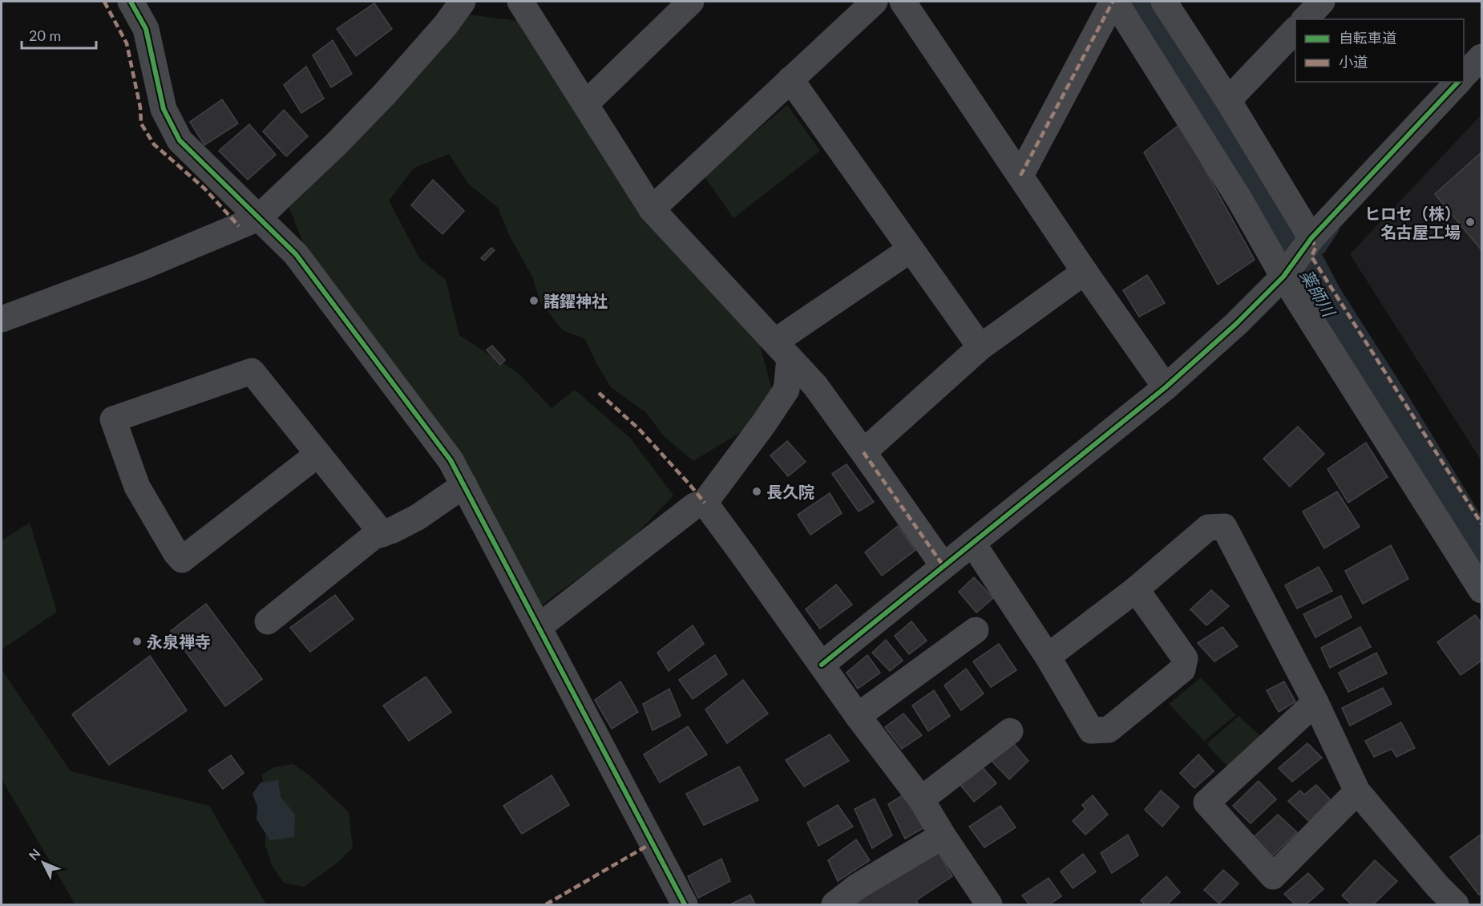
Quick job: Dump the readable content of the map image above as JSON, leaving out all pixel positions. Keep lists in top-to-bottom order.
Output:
{
  "water": ["薬師川"],
  "places": [
    "ヒロセ（株） 名古屋工場",
    "諸鑃神社",
    "長久院",
    "永泉禅寺"
  ],
  "legend": ["自転車道", "小道"],
  "scale_bar": "20 m",
  "north": "top left"
}
